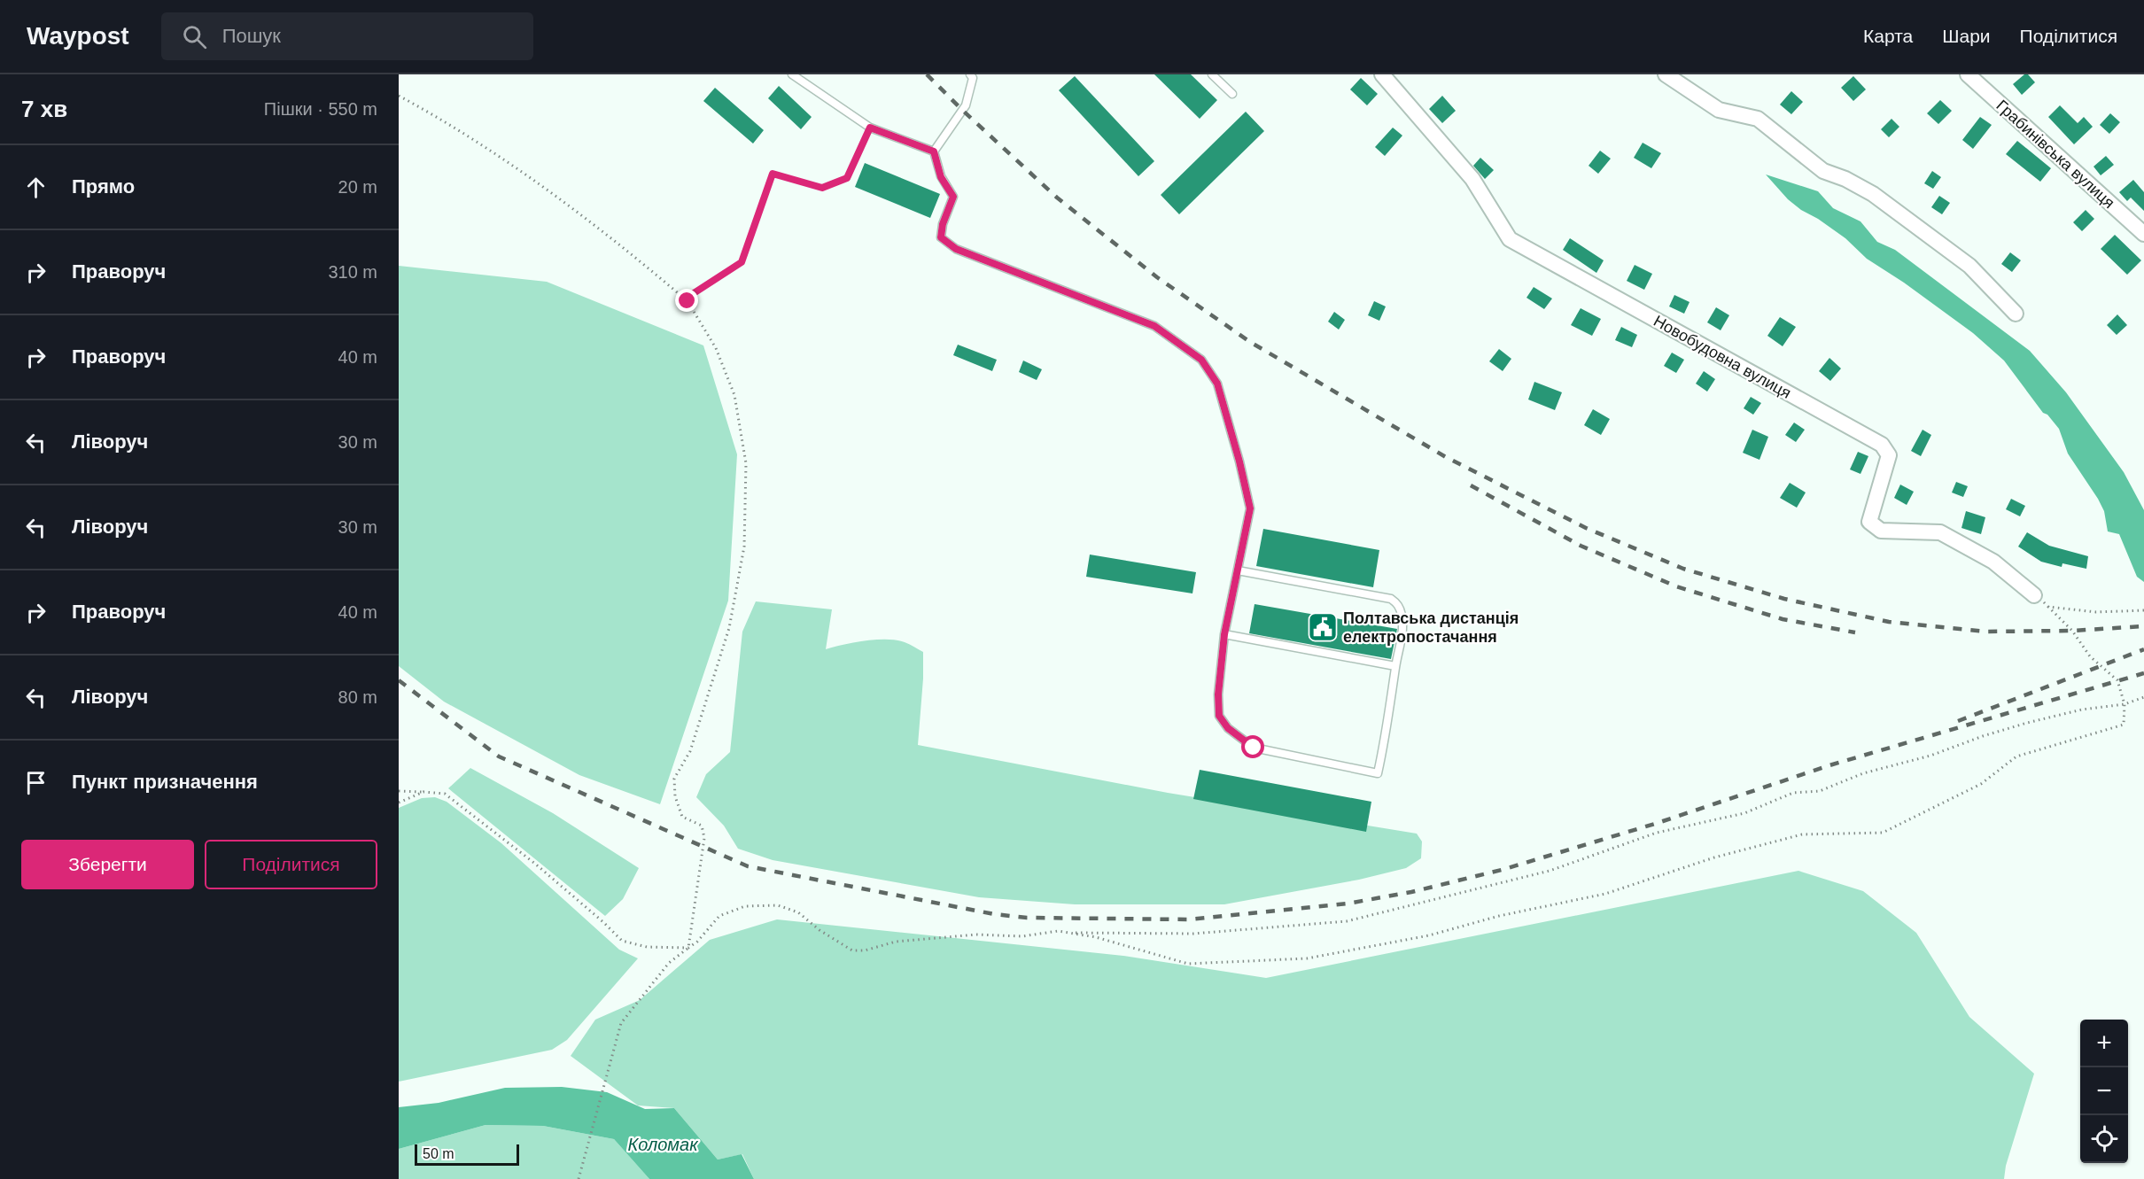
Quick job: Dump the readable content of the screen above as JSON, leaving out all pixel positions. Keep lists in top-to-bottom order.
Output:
{
  "streets": {
    "street": ["Грабинівська вулиця", "Новобудовна вулиця"]
  },
  "water": ["Коломак"],
  "places": {
    "public building": ["Полтавська дистанція електропостачання"]
  },
  "scale_bar": "50 m",
  "page": {
    "header": "Waypost",
    "search": "Пошук",
    "nav": ["Карта", "Шари", "Поділитися"],
    "heading": ["7 хв", "Пішки · 550 m"],
    "list": [
      ["Прямо", "20 m"],
      ["Праворуч", "310 m"],
      ["Праворуч", "40 m"],
      ["Ліворуч", "30 m"],
      ["Ліворуч", "30 m"],
      ["Праворуч", "40 m"],
      ["Ліворуч", "80 m"],
      "Пункт призначення"
    ],
    "buttons": ["Зберегти", "Поділитися"],
    "map_buttons": ["+", "−"],
    "scale": "50 m"
  }
}
